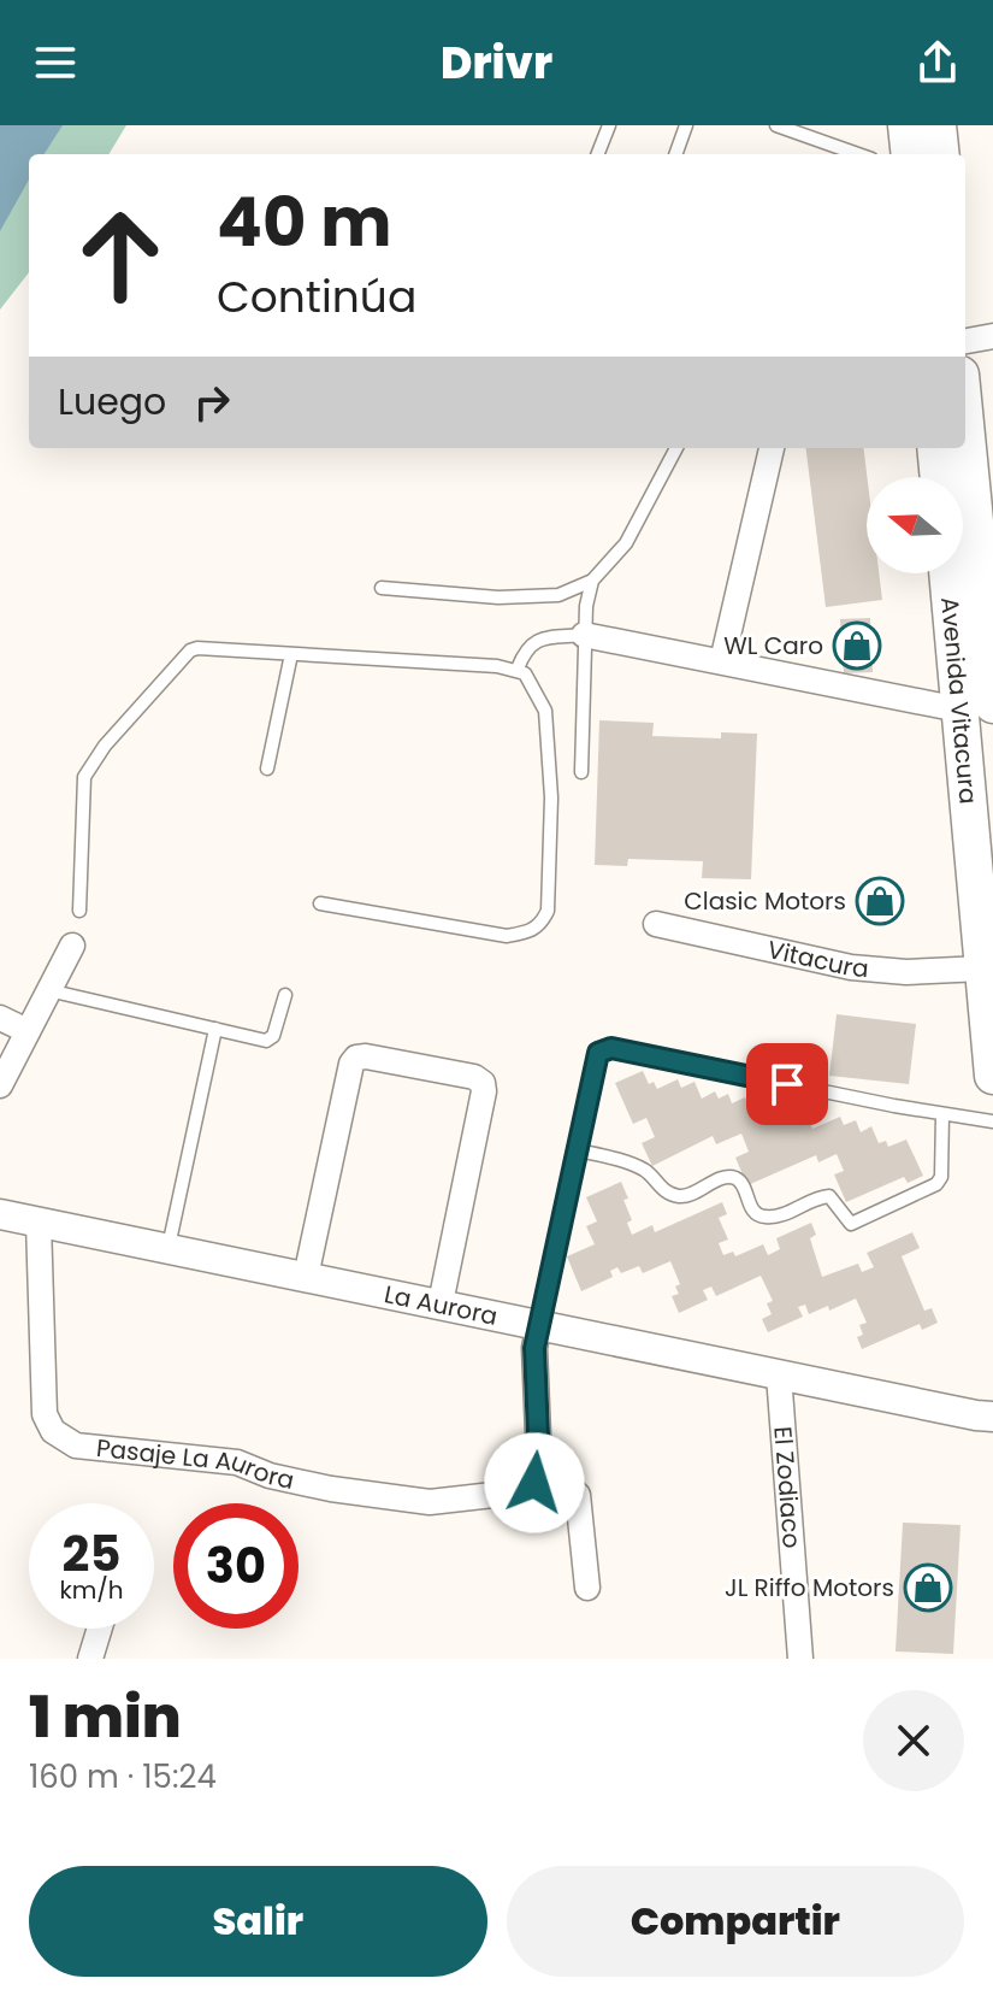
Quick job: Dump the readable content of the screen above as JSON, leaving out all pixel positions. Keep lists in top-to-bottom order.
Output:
{
  "streets": {
    "main road": ["Avenida Vitacura"],
    "street": [
      "Vitacura",
      "La Aurora",
      "Pasaje La Aurora",
      "El Zodiaco"
    ]
  },
  "crossings": [
    ["Avenida Vitacura", "Vitacura"],
    ["La Aurora", "Pasaje La Aurora"],
    ["La Aurora", "El Zodiaco"]
  ],
  "places": {
    "shop": ["WL Caro", "Clasic Motors", "JL Riffo Motors"]
  },
  "north": "left",
  "page": {
    "header": "Drivr",
    "turn": ["40 m", "Continúa"],
    "then": "Luego",
    "speed": "25 km/h",
    "limit": "30",
    "heading": ["1 min", "160 m · 15:24"],
    "buttons": ["Salir", "Compartir"]
  }
}
